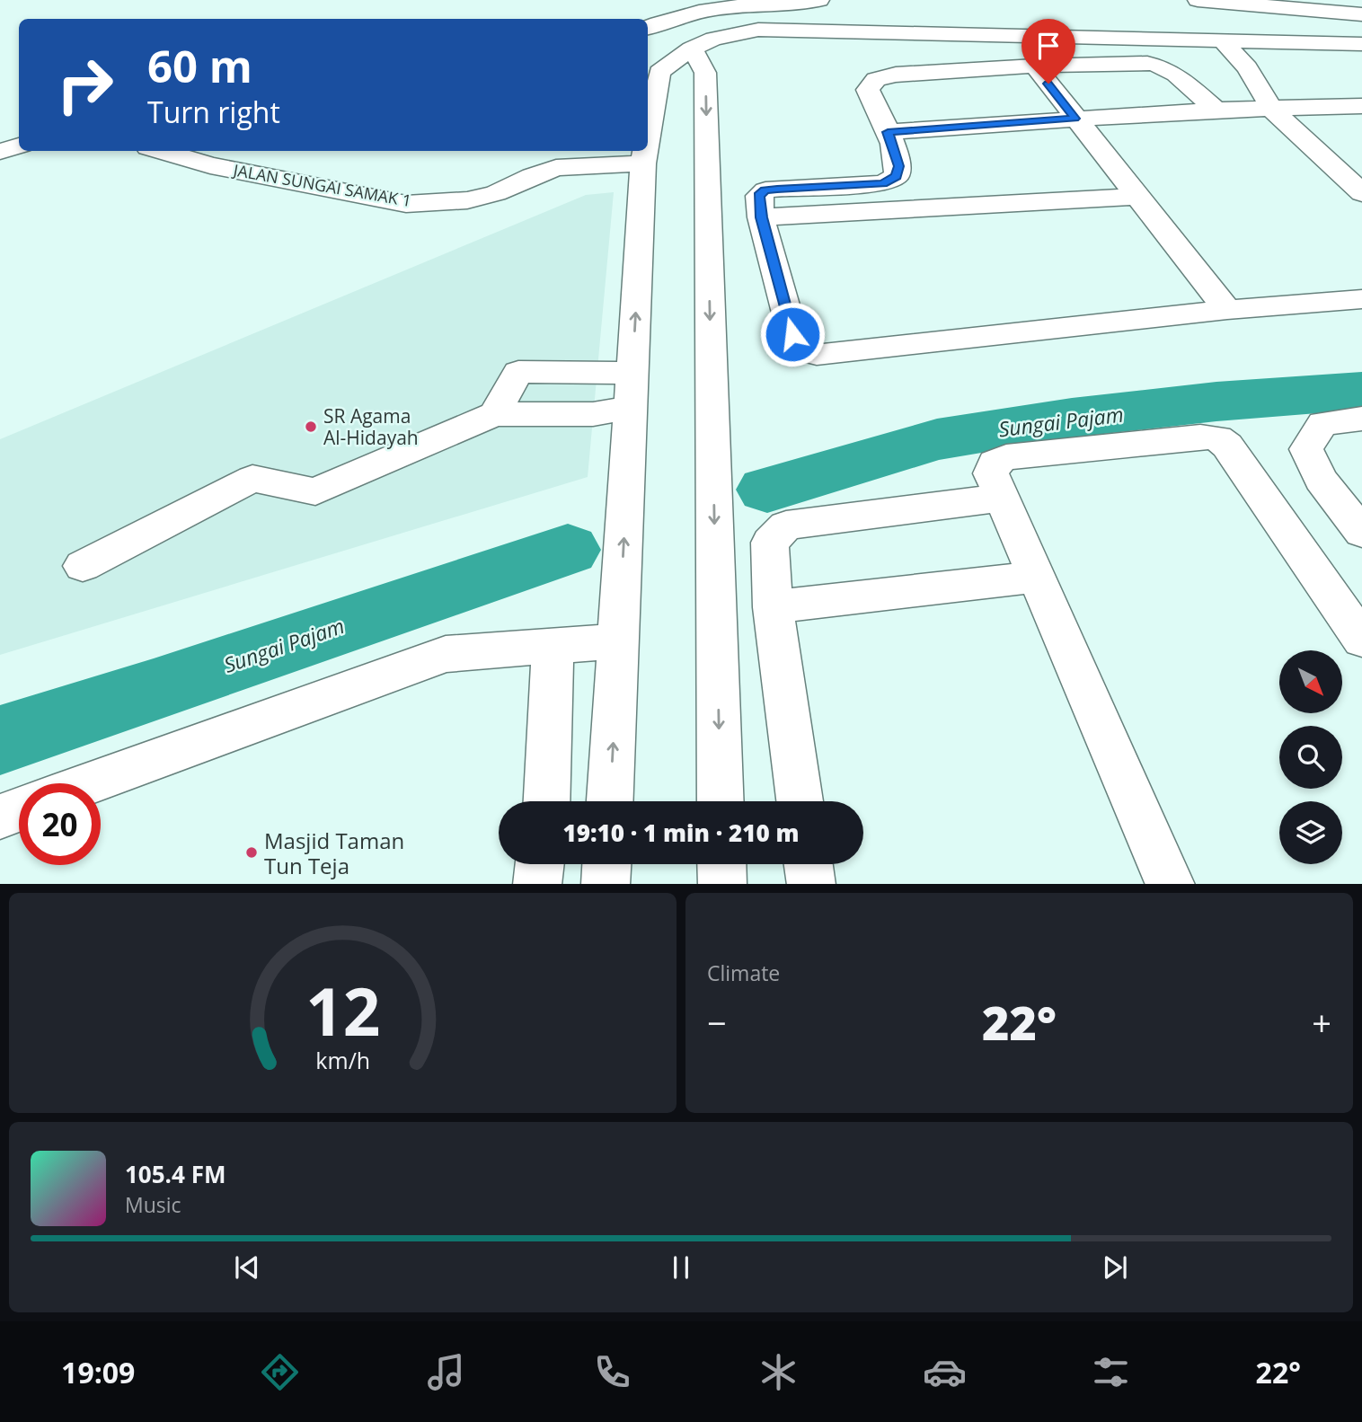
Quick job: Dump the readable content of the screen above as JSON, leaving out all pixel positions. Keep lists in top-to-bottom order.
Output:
{
  "streets": {
    "street": ["JALAN SUNGAI SAMAK 1"]
  },
  "water": ["Sungai Pajam"],
  "places": ["SR Agama Al-Hidayah", "Masjid Taman Tun Teja"],
  "north": "bottom right",
  "page": {
    "turn": ["60 m", "Turn right"],
    "limit": "20",
    "trip": "19:10 · 1 min · 210 m",
    "tile": "Climate",
    "heat": ["−", "22°", "+"],
    "song": ["105.4 FM", "Music"],
    "tabs": ["19:09", "22°"],
    "gauge": ["12", "km/h"]
  }
}
